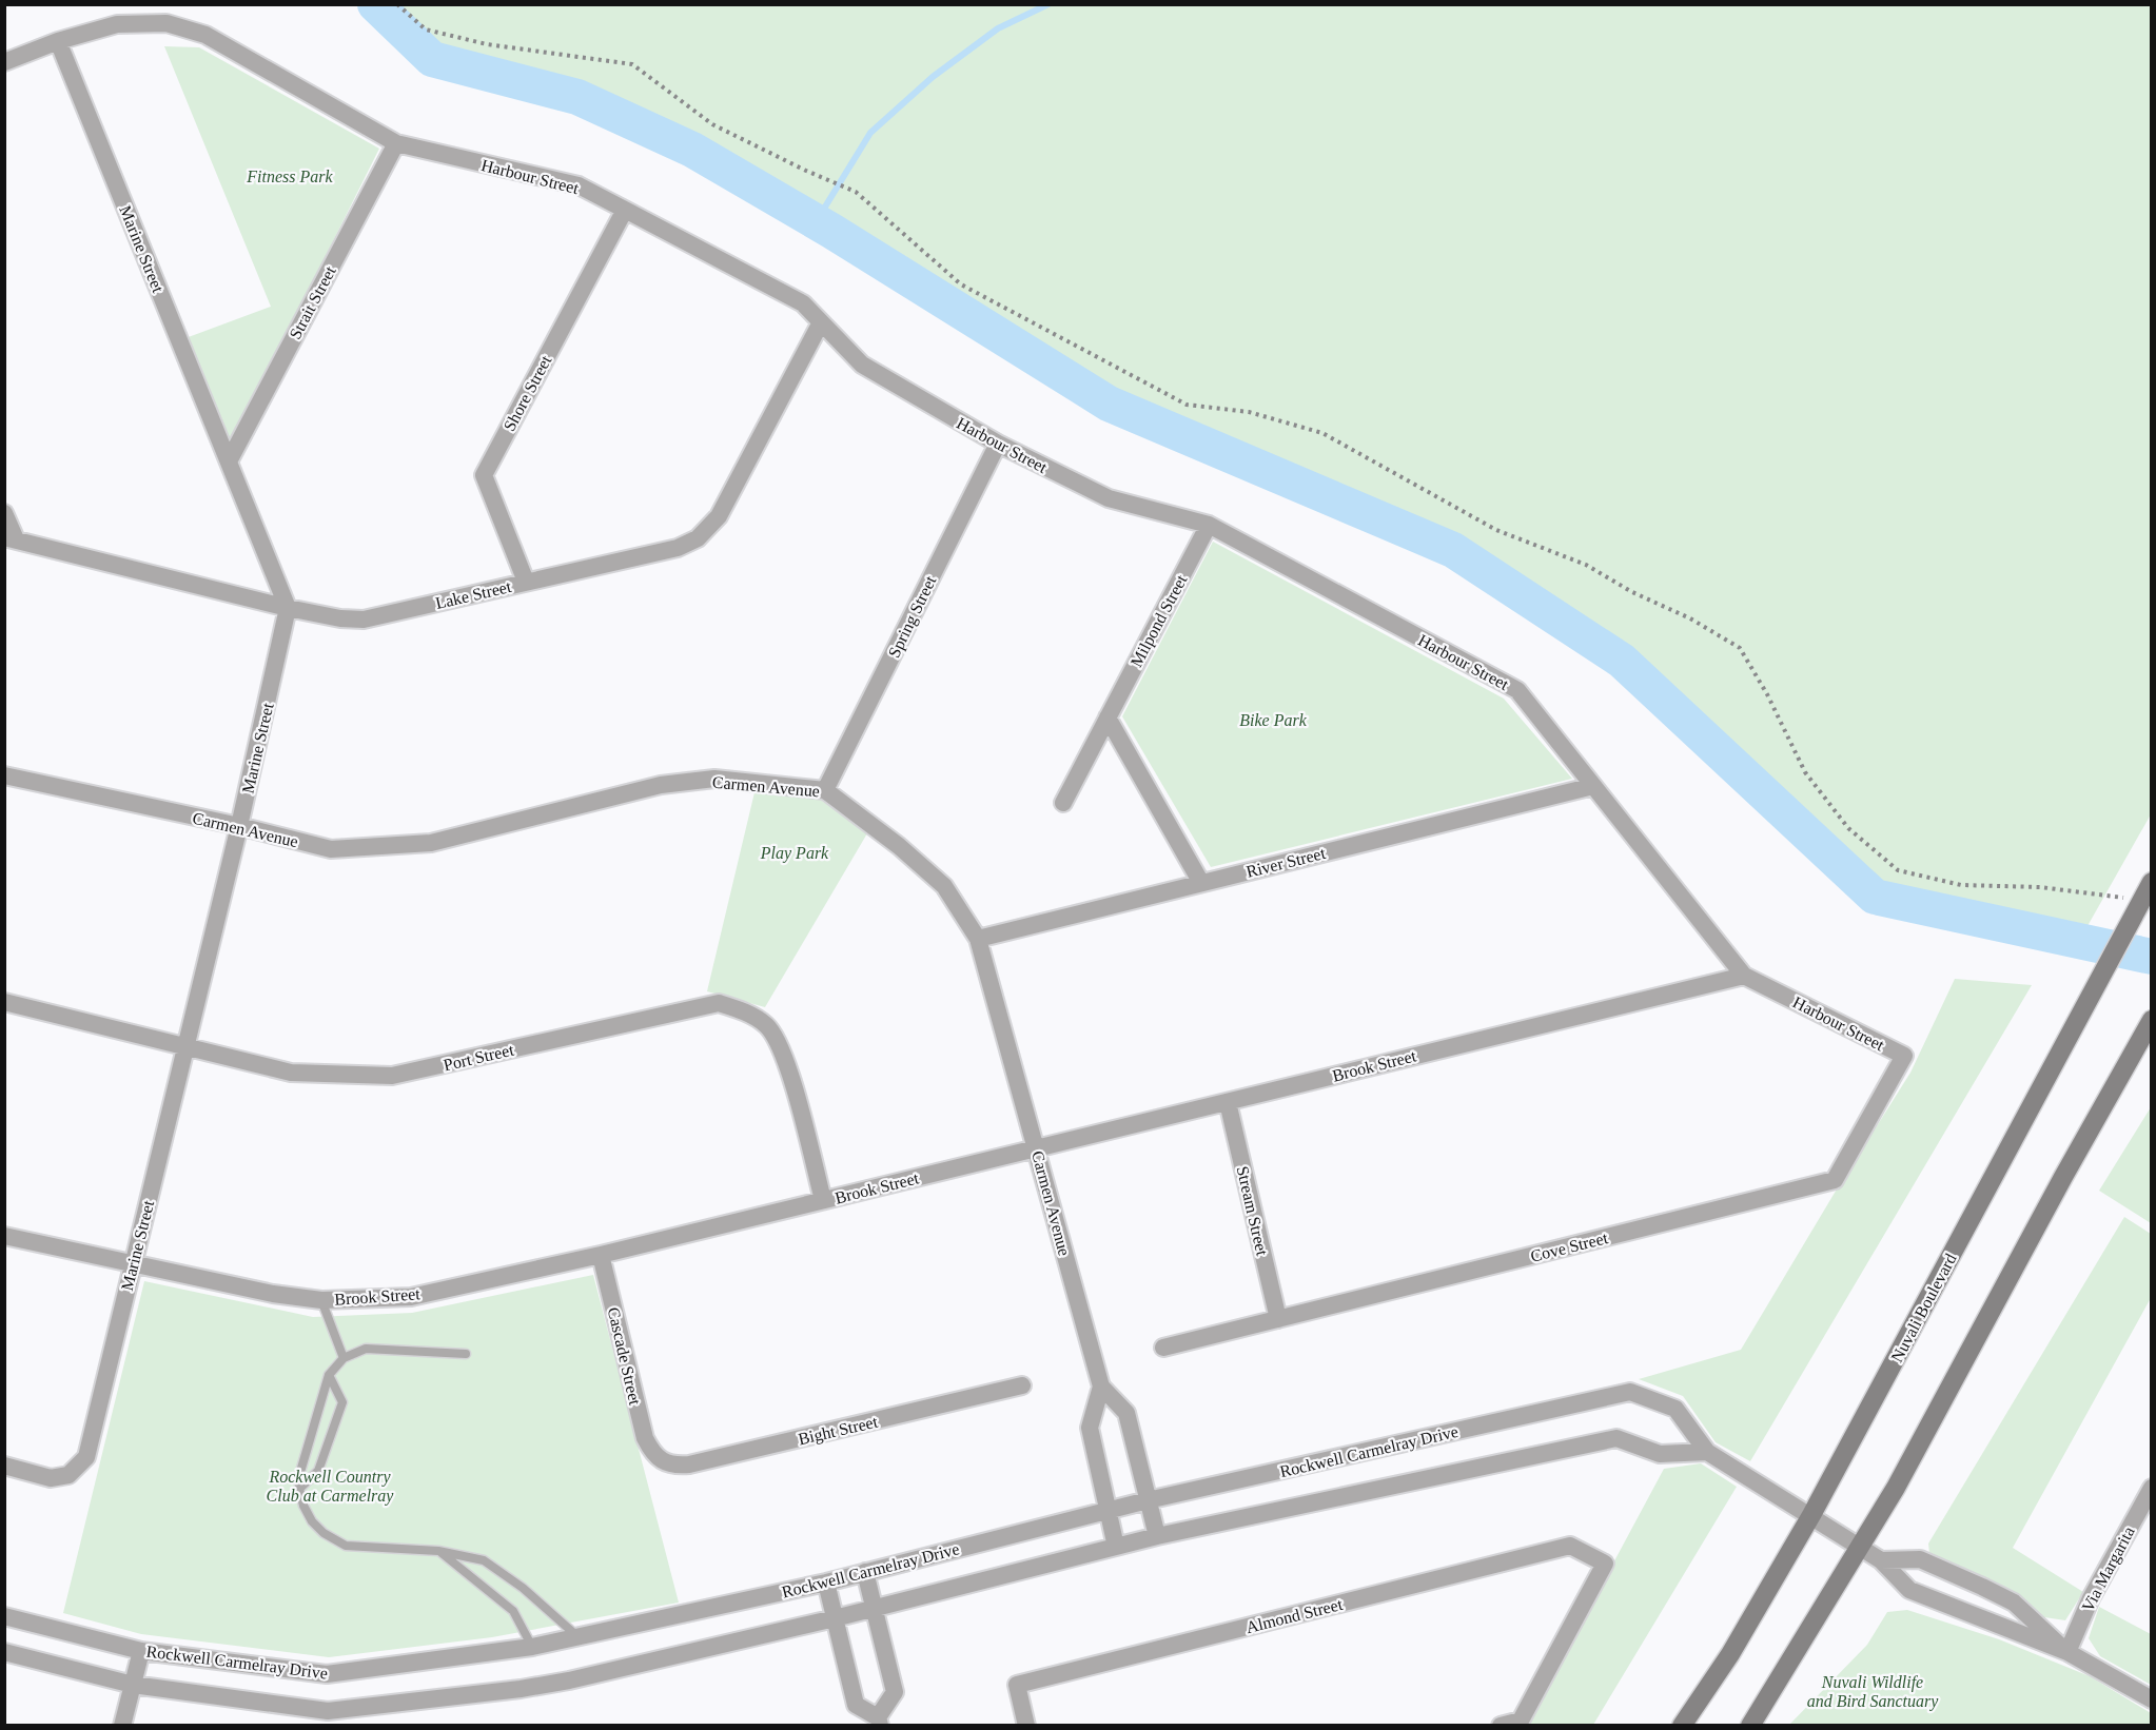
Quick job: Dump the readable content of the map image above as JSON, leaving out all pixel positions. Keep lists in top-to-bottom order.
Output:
{
  "streets": {
    "street": [
      "Harbour Street",
      "Marine Street",
      "Strait Street",
      "Shore Street",
      "Lake Street",
      "Spring Street",
      "Milpond Street",
      "Carmen Avenue",
      "River Street",
      "Port Street",
      "Brook Street",
      "Stream Street",
      "Cove Street",
      "Nuvali Boulevard",
      "Cascade Street",
      "Bight Street",
      "Rockwell Carmelray Drive",
      "Via Margarita",
      "Almond Street"
    ]
  },
  "crossings": [
    ["Harbour Street", "Marine Street"],
    ["Harbour Street", "Strait Street"],
    ["Harbour Street", "Shore Street"],
    ["Harbour Street", "Lake Street"],
    ["Harbour Street", "Spring Street"],
    ["Harbour Street", "Milpond Street"],
    ["Harbour Street", "River Street"],
    ["Harbour Street", "Brook Street"],
    ["Harbour Street", "Cove Street"],
    ["Marine Street", "Strait Street"],
    ["Marine Street", "Lake Street"],
    ["Marine Street", "Carmen Avenue"],
    ["Marine Street", "Port Street"],
    ["Marine Street", "Brook Street"],
    ["Shore Street", "Lake Street"],
    ["Spring Street", "Carmen Avenue"],
    ["Carmen Avenue", "River Street"],
    ["Carmen Avenue", "Brook Street"],
    ["Carmen Avenue", "Rockwell Carmelray Drive"],
    ["Port Street", "Brook Street"],
    ["Brook Street", "Stream Street"],
    ["Brook Street", "Cascade Street"],
    ["Stream Street", "Cove Street"],
    ["Nuvali Boulevard", "Rockwell Carmelray Drive"],
    ["Cascade Street", "Bight Street"]
  ],
  "parks": [
    "Fitness Park",
    "Bike Park",
    "Play Park",
    "Rockwell Country Club at Carmelray",
    "Nuvali Wildlife and Bird Sanctuary"
  ]
}
